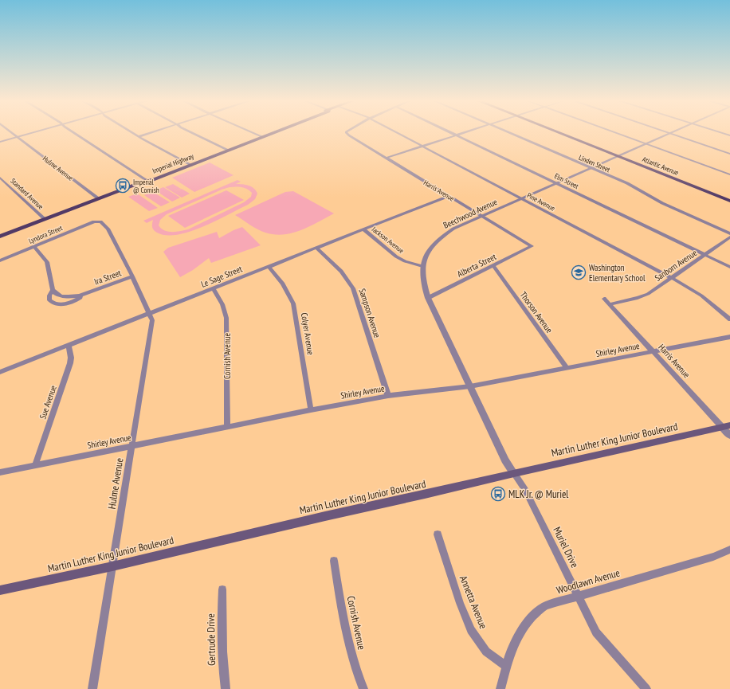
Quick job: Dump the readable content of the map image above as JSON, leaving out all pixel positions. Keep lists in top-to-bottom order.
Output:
{
  "streets": {
    "main road": ["Imperial Highway", "Atlantic Avenue", "Martin Luther King Junior Boulevard"],
    "street": [
      "Linden Street",
      "Hulme Avenue",
      "Elm Street",
      "Harris Avenue",
      "Standard Avenue",
      "Pine Avenue",
      "Beechwood Avenue",
      "Lyndora Street",
      "Jackson Avenue",
      "Alberta Street",
      "Sanborn Avenue",
      "Le Sage Street",
      "Ira Street",
      "Thorson Avenue",
      "Sampson Avenue",
      "Colyer Avenue",
      "Shirley Avenue",
      "Cornish Avenue",
      "Sue Avenue",
      "Muriel Drive",
      "Woodlawn Avenue",
      "Annetta Avenue",
      "Gertrude Drive"
    ]
  },
  "crossings": [
    ["Imperial Highway", "Hulme Avenue"],
    ["Imperial Highway", "Standard Avenue"],
    ["Linden Street", "Beechwood Avenue"],
    ["Atlantic Avenue", "Beechwood Avenue"],
    ["Hulme Avenue", "Lyndora Street"],
    ["Hulme Avenue", "Le Sage Street"],
    ["Hulme Avenue", "Ira Street"],
    ["Hulme Avenue", "Shirley Avenue"],
    ["Hulme Avenue", "Martin Luther King Junior Boulevard"],
    ["Elm Street", "Beechwood Avenue"],
    ["Elm Street", "Sanborn Avenue"],
    ["Harris Avenue", "Beechwood Avenue"],
    ["Harris Avenue", "Alberta Street"],
    ["Harris Avenue", "Sanborn Avenue"],
    ["Harris Avenue", "Le Sage Street"],
    ["Harris Avenue", "Shirley Avenue"],
    ["Harris Avenue", "Martin Luther King Junior Boulevard"],
    ["Pine Avenue", "Beechwood Avenue"],
    ["Pine Avenue", "Sanborn Avenue"],
    ["Beechwood Avenue", "Jackson Avenue"],
    ["Beechwood Avenue", "Alberta Street"],
    ["Beechwood Avenue", "Shirley Avenue"],
    ["Beechwood Avenue", "Martin Luther King Junior Boulevard"],
    ["Beechwood Avenue", "Muriel Drive"],
    ["Jackson Avenue", "Le Sage Street"],
    ["Alberta Street", "Thorson Avenue"],
    ["Le Sage Street", "Sampson Avenue"],
    ["Le Sage Street", "Colyer Avenue"],
    ["Le Sage Street", "Cornish Avenue"],
    ["Le Sage Street", "Sue Avenue"],
    ["Thorson Avenue", "Shirley Avenue"],
    ["Sampson Avenue", "Shirley Avenue"],
    ["Colyer Avenue", "Shirley Avenue"],
    ["Shirley Avenue", "Cornish Avenue"],
    ["Shirley Avenue", "Sue Avenue"],
    ["Martin Luther King Junior Boulevard", "Muriel Drive"],
    ["Muriel Drive", "Woodlawn Avenue"],
    ["Woodlawn Avenue", "Annetta Avenue"]
  ],
  "places": {
    "bus stop": ["Imperial @ Cornish", "MLK Jr. @ Muriel"],
    "school or university": ["Washington Elementary School"]
  }
}
